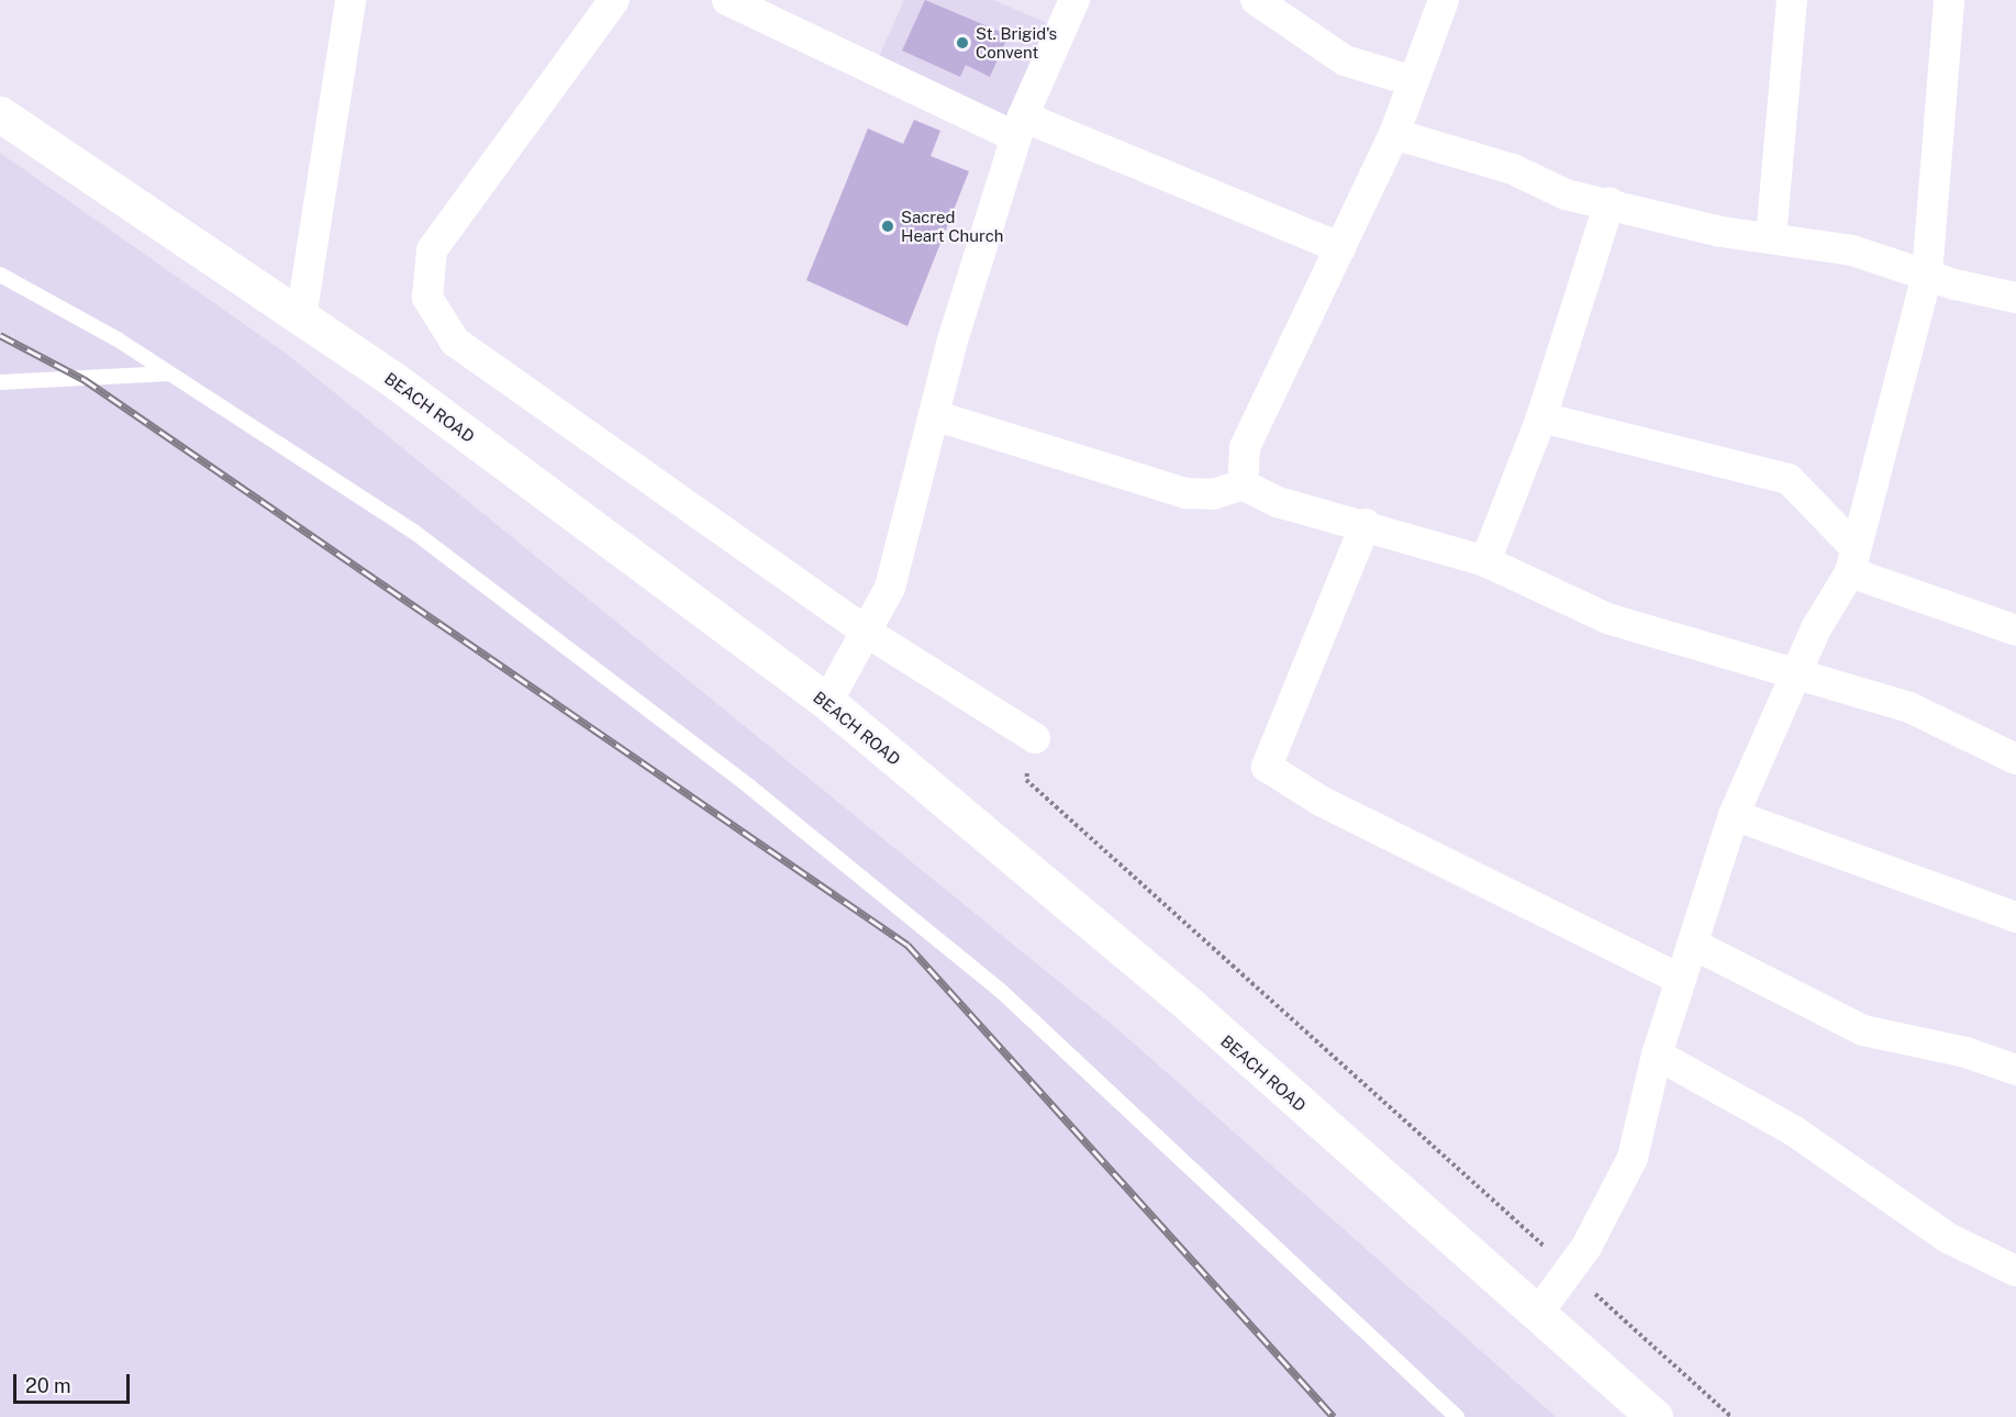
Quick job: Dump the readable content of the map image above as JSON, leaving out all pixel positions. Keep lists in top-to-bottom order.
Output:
{
  "streets": {
    "main road": ["BEACH ROAD"]
  },
  "places": ["St. Brigid's Convent", "Sacred Heart Church"],
  "scale_bar": "20 m"
}
